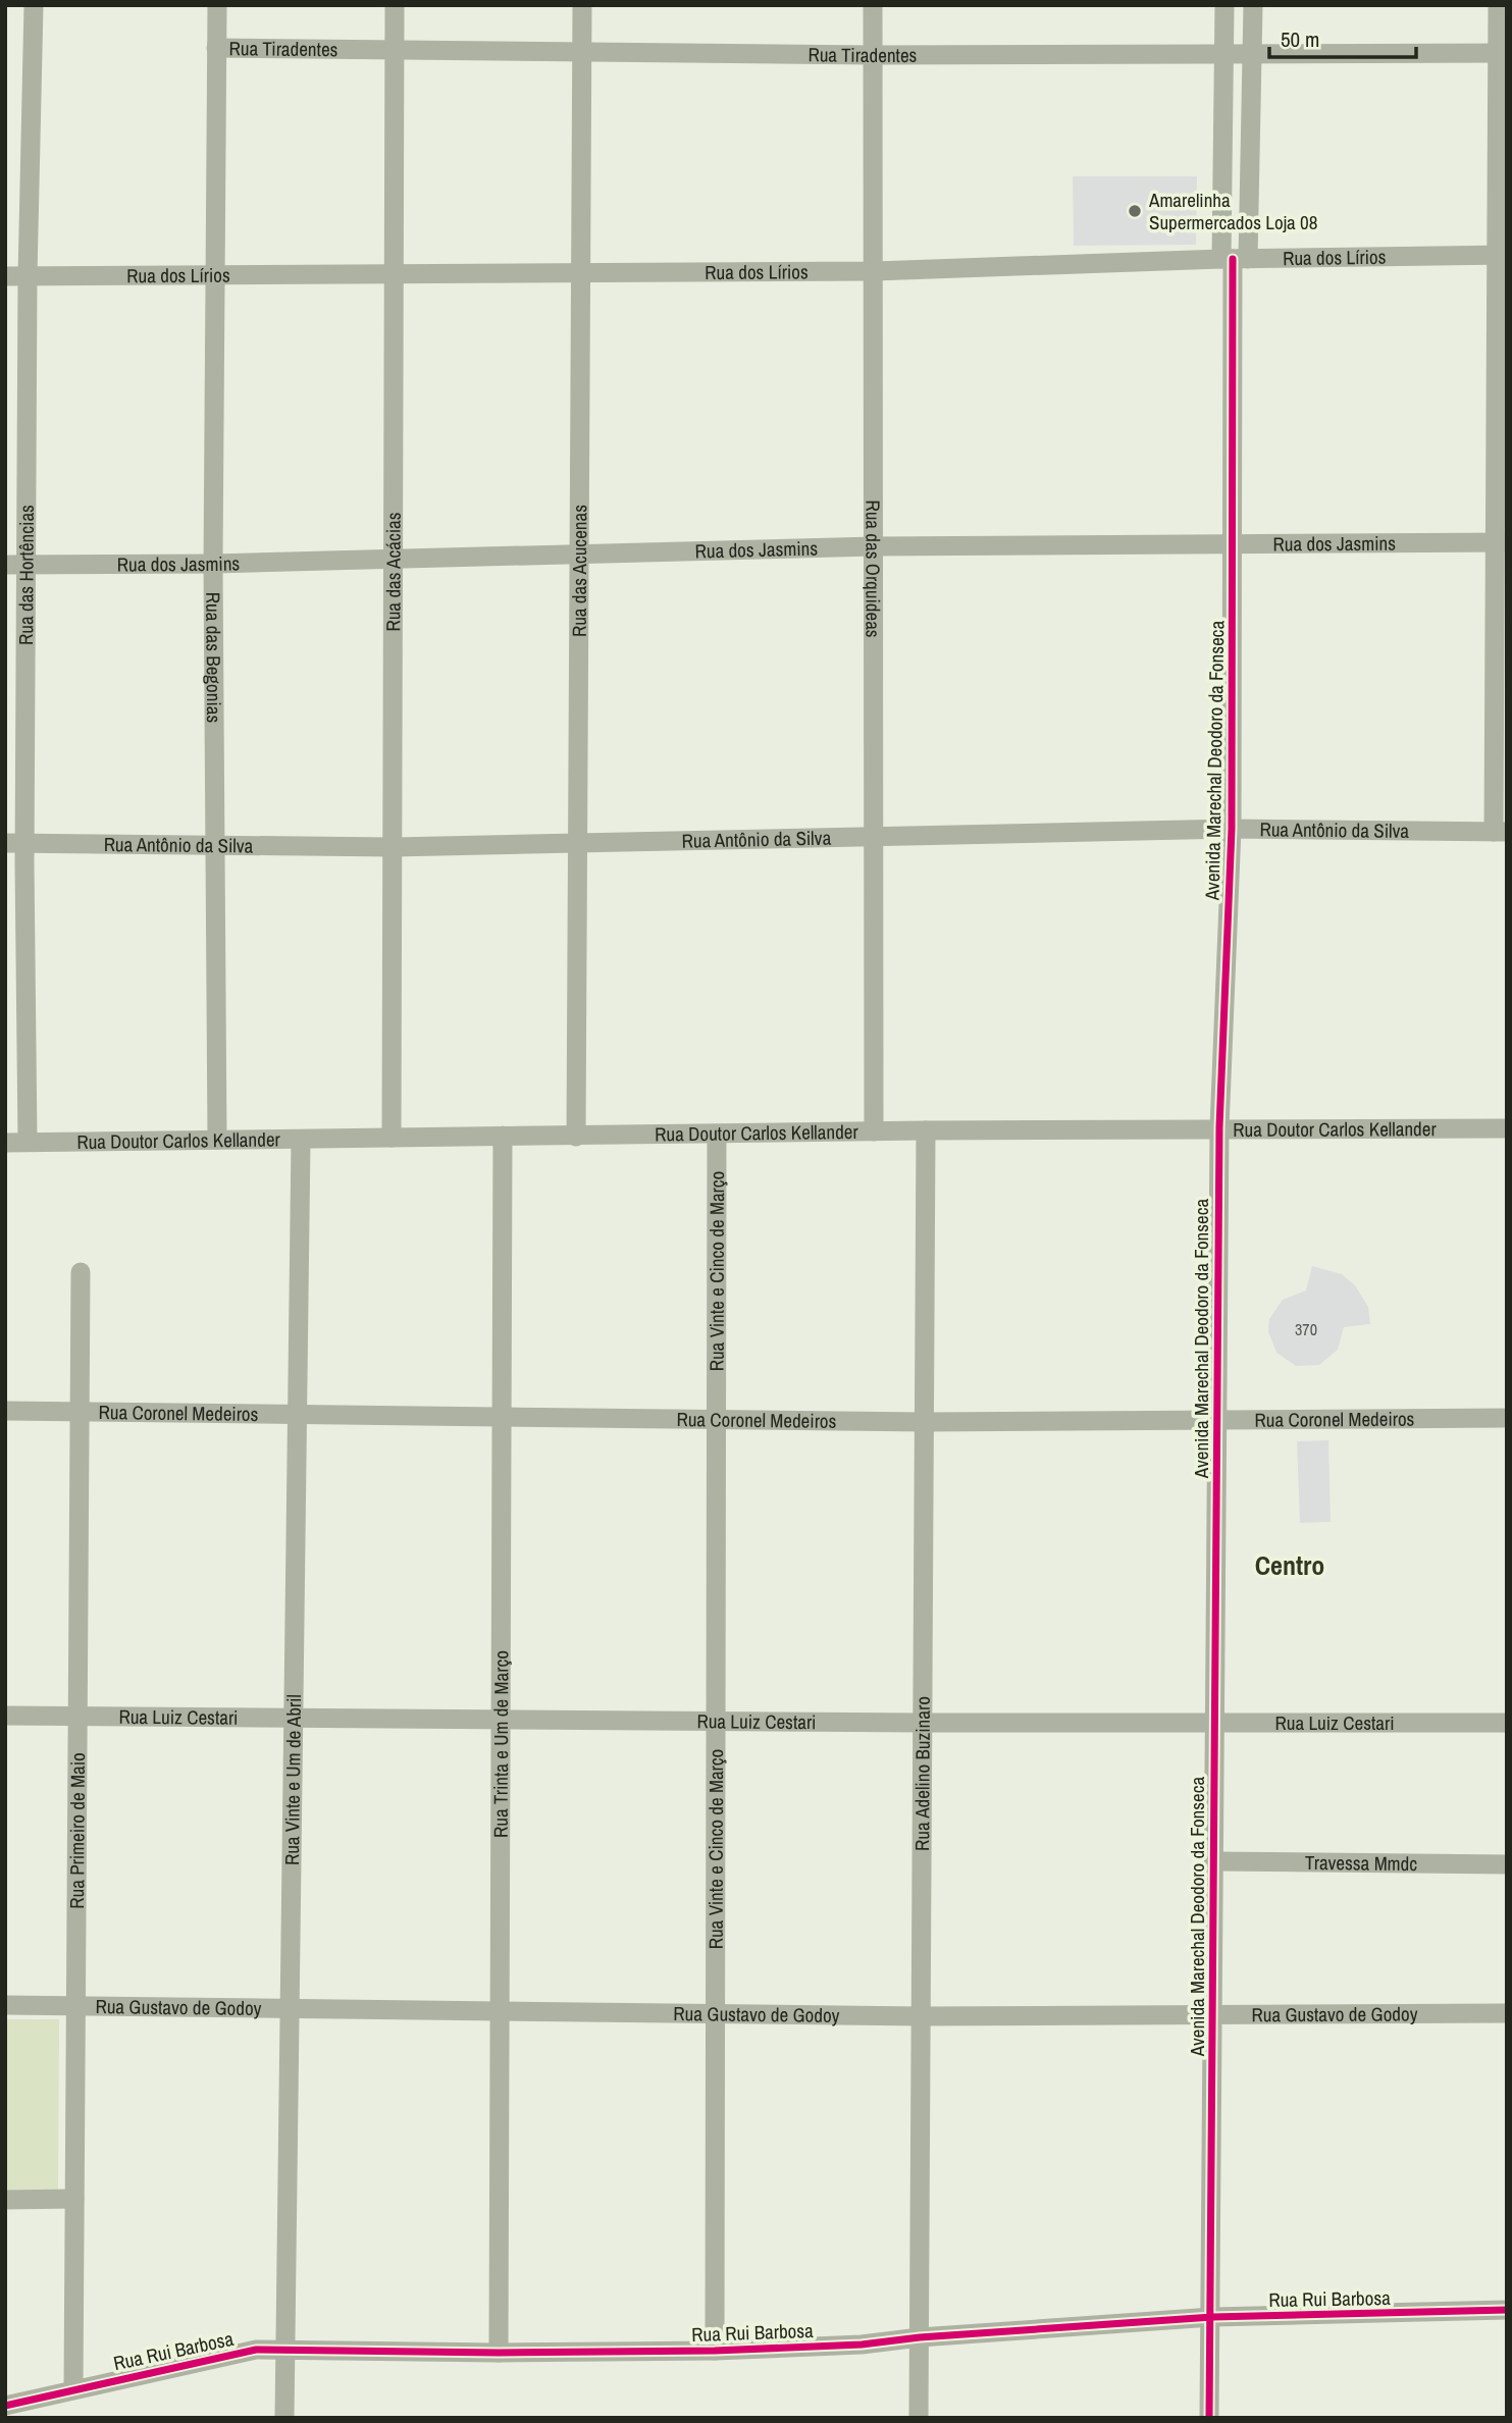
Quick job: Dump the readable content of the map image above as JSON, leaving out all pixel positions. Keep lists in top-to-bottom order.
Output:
{
  "streets": {
    "street": [
      "Rua Tiradentes",
      "Rua dos Lírios",
      "Rua dos Jasmins",
      "Rua das Orquideas",
      "Rua das Acucenas",
      "Rua das Acácias",
      "Rua das Hortências",
      "Rua das Begonias",
      "Avenida Marechal Deodoro da Fonseca",
      "Rua Antônio da Silva",
      "Rua Doutor Carlos Kellander",
      "Rua Vinte e Cinco de Março",
      "Rua Coronel Medeiros",
      "Rua Luiz Cestari",
      "Rua Trinta e Um de Março",
      "Rua Adelino Buzinaro",
      "Rua Vinte e Um de Abril",
      "Rua Primeiro de Maio",
      "Travessa Mmdc",
      "Rua Gustavo de Godoy",
      "Rua Rui Barbosa"
    ]
  },
  "crossings": [
    ["Rua Tiradentes", "Rua das Orquideas"],
    ["Rua Tiradentes", "Rua das Acucenas"],
    ["Rua Tiradentes", "Rua das Acácias"],
    ["Rua Tiradentes", "Rua das Begonias"],
    ["Rua Tiradentes", "Avenida Marechal Deodoro da Fonseca"],
    ["Rua dos Lírios", "Rua das Orquideas"],
    ["Rua dos Lírios", "Rua das Acucenas"],
    ["Rua dos Lírios", "Rua das Acácias"],
    ["Rua dos Lírios", "Rua das Hortências"],
    ["Rua dos Lírios", "Rua das Begonias"],
    ["Rua dos Lírios", "Avenida Marechal Deodoro da Fonseca"],
    ["Rua dos Jasmins", "Rua das Orquideas"],
    ["Rua dos Jasmins", "Rua das Acucenas"],
    ["Rua dos Jasmins", "Rua das Acácias"],
    ["Rua dos Jasmins", "Rua das Hortências"],
    ["Rua dos Jasmins", "Rua das Begonias"],
    ["Rua dos Jasmins", "Avenida Marechal Deodoro da Fonseca"],
    ["Rua das Orquideas", "Rua Antônio da Silva"],
    ["Rua das Orquideas", "Rua Doutor Carlos Kellander"],
    ["Rua das Acucenas", "Rua Antônio da Silva"],
    ["Rua das Acucenas", "Rua Doutor Carlos Kellander"],
    ["Rua das Acácias", "Rua Antônio da Silva"],
    ["Rua das Acácias", "Rua Doutor Carlos Kellander"],
    ["Rua das Hortências", "Rua Antônio da Silva"],
    ["Rua das Hortências", "Rua Doutor Carlos Kellander"],
    ["Rua das Begonias", "Rua Antônio da Silva"],
    ["Rua das Begonias", "Rua Doutor Carlos Kellander"],
    ["Avenida Marechal Deodoro da Fonseca", "Rua Antônio da Silva"],
    ["Avenida Marechal Deodoro da Fonseca", "Rua Doutor Carlos Kellander"],
    ["Avenida Marechal Deodoro da Fonseca", "Rua Coronel Medeiros"],
    ["Avenida Marechal Deodoro da Fonseca", "Rua Luiz Cestari"],
    ["Avenida Marechal Deodoro da Fonseca", "Travessa Mmdc"],
    ["Avenida Marechal Deodoro da Fonseca", "Rua Gustavo de Godoy"],
    ["Avenida Marechal Deodoro da Fonseca", "Rua Rui Barbosa"],
    ["Rua Doutor Carlos Kellander", "Rua Vinte e Cinco de Março"],
    ["Rua Doutor Carlos Kellander", "Rua Trinta e Um de Março"],
    ["Rua Doutor Carlos Kellander", "Rua Adelino Buzinaro"],
    ["Rua Doutor Carlos Kellander", "Rua Vinte e Um de Abril"],
    ["Rua Vinte e Cinco de Março", "Rua Coronel Medeiros"],
    ["Rua Vinte e Cinco de Março", "Rua Luiz Cestari"],
    ["Rua Vinte e Cinco de Março", "Rua Gustavo de Godoy"],
    ["Rua Vinte e Cinco de Março", "Rua Rui Barbosa"],
    ["Rua Coronel Medeiros", "Rua Trinta e Um de Março"],
    ["Rua Coronel Medeiros", "Rua Adelino Buzinaro"],
    ["Rua Coronel Medeiros", "Rua Vinte e Um de Abril"],
    ["Rua Coronel Medeiros", "Rua Primeiro de Maio"],
    ["Rua Luiz Cestari", "Rua Trinta e Um de Março"],
    ["Rua Luiz Cestari", "Rua Adelino Buzinaro"],
    ["Rua Luiz Cestari", "Rua Vinte e Um de Abril"],
    ["Rua Luiz Cestari", "Rua Primeiro de Maio"],
    ["Rua Trinta e Um de Março", "Rua Gustavo de Godoy"],
    ["Rua Trinta e Um de Março", "Rua Rui Barbosa"],
    ["Rua Adelino Buzinaro", "Rua Gustavo de Godoy"],
    ["Rua Adelino Buzinaro", "Rua Rui Barbosa"],
    ["Rua Vinte e Um de Abril", "Rua Gustavo de Godoy"],
    ["Rua Vinte e Um de Abril", "Rua Rui Barbosa"],
    ["Rua Primeiro de Maio", "Rua Gustavo de Godoy"],
    ["Rua Primeiro de Maio", "Rua Rui Barbosa"]
  ],
  "districts": ["Centro"],
  "places": ["Amarelinha Supermercados Loja 08"],
  "house_numbers": ["370"],
  "scale_bar": "50 m"
}
